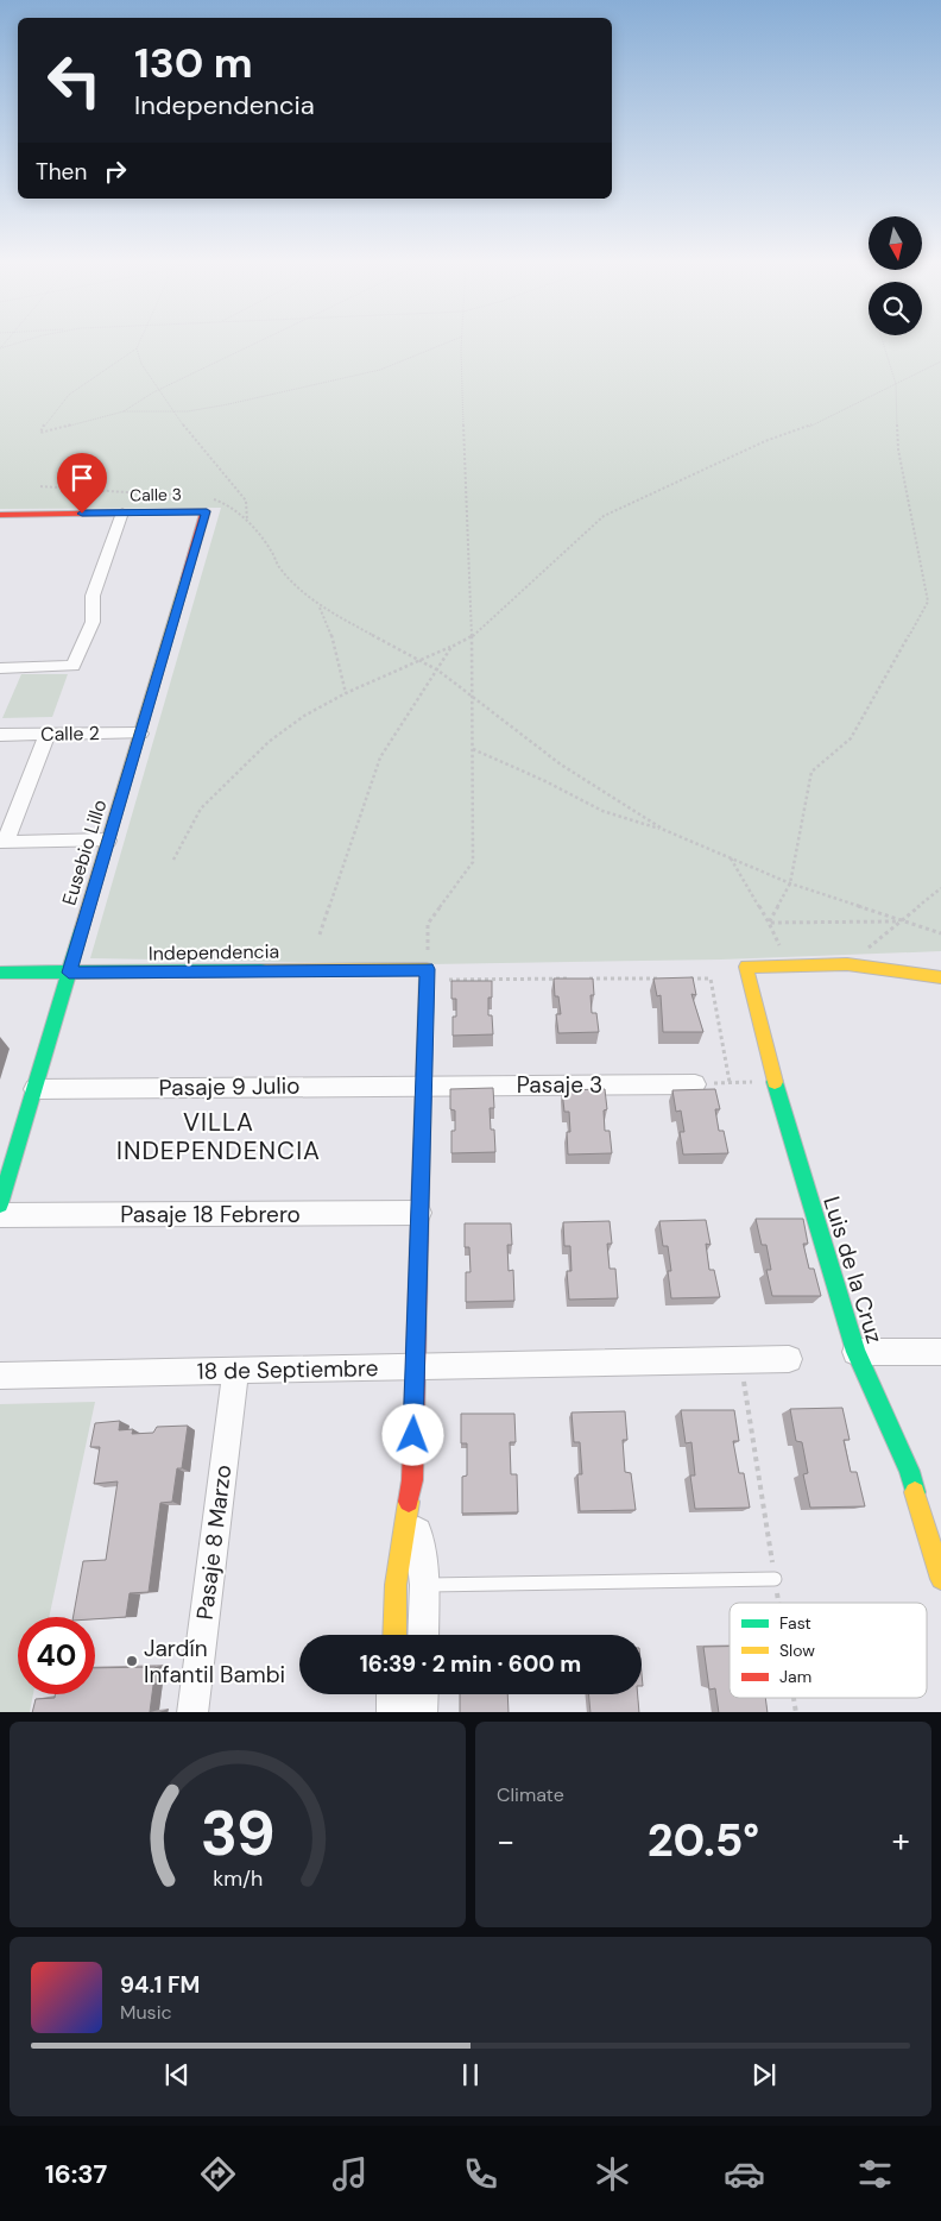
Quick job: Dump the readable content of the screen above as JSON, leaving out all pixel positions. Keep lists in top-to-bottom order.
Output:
{
  "streets": {
    "street": [
      "Calle 3",
      "Calle 2",
      "Eusebio Lillo",
      "Independencia",
      "Pasaje 3",
      "Pasaje 9 Julio",
      "Pasaje 18 Febrero",
      "Luis de la Cruz",
      "18 de Septiembre",
      "Pasaje 8 Marzo"
    ]
  },
  "crossings": [
    ["Calle 3", "Eusebio Lillo"],
    ["Calle 2", "Eusebio Lillo"],
    ["Eusebio Lillo", "Independencia"],
    ["Eusebio Lillo", "Pasaje 9 Julio"],
    ["Pasaje 3", "Pasaje 9 Julio"],
    ["18 de Septiembre", "Pasaje 8 Marzo"]
  ],
  "districts": ["VILLA INDEPENDENCIA"],
  "places": ["Jardín Infantil Bambi"],
  "legend": ["Fast", "Slow", "Jam"],
  "north": "bottom",
  "page": {
    "turn": ["130 m", "Independencia"],
    "then": "Then",
    "limit": "40",
    "trip": "16:39 · 2 min · 600 m",
    "tile": "Climate",
    "heat": ["−", "20.5°", "+"],
    "song": ["94.1 FM", "Music"],
    "tabs": "16:37",
    "gauge": ["39", "km/h"]
  }
}
